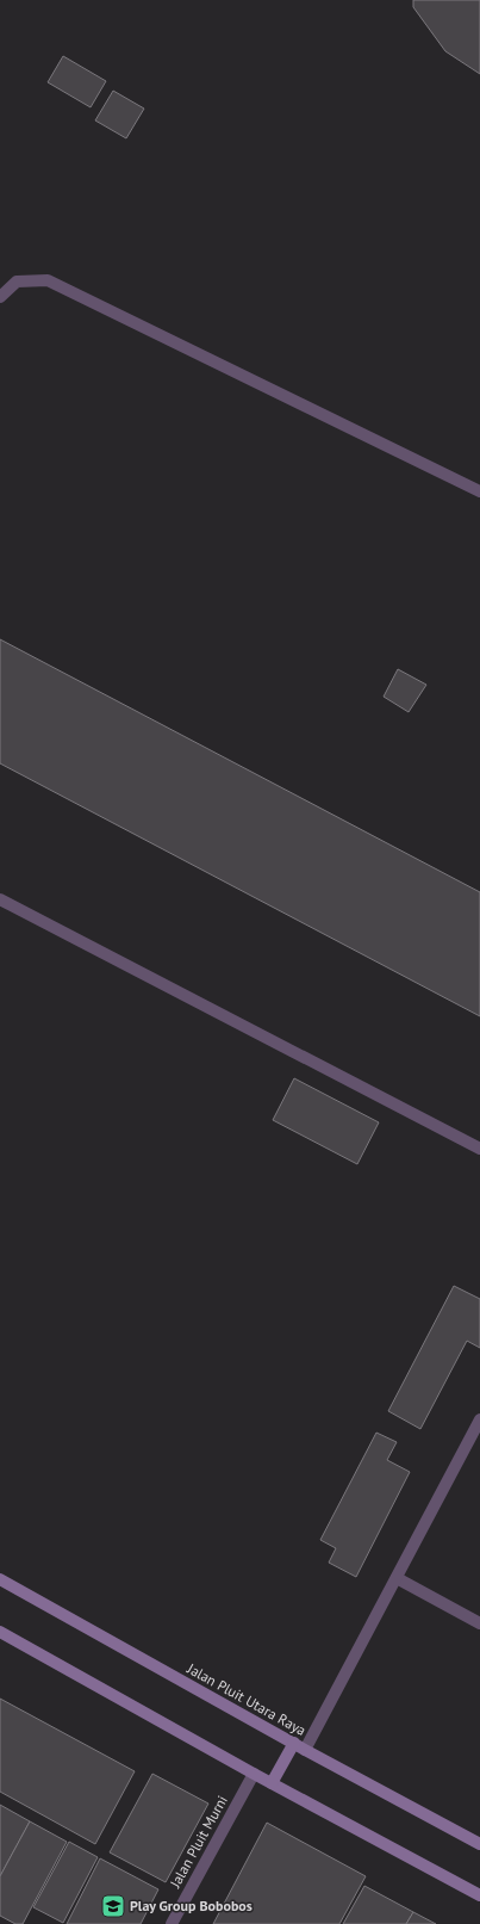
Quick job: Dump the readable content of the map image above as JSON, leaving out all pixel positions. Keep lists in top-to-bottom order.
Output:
{
  "streets": {
    "street": ["Jalan Pluit Utara Raya", "Jalan Pluit Murni"]
  },
  "places": {
    "school or university": ["Play Group Bobobos"]
  }
}
